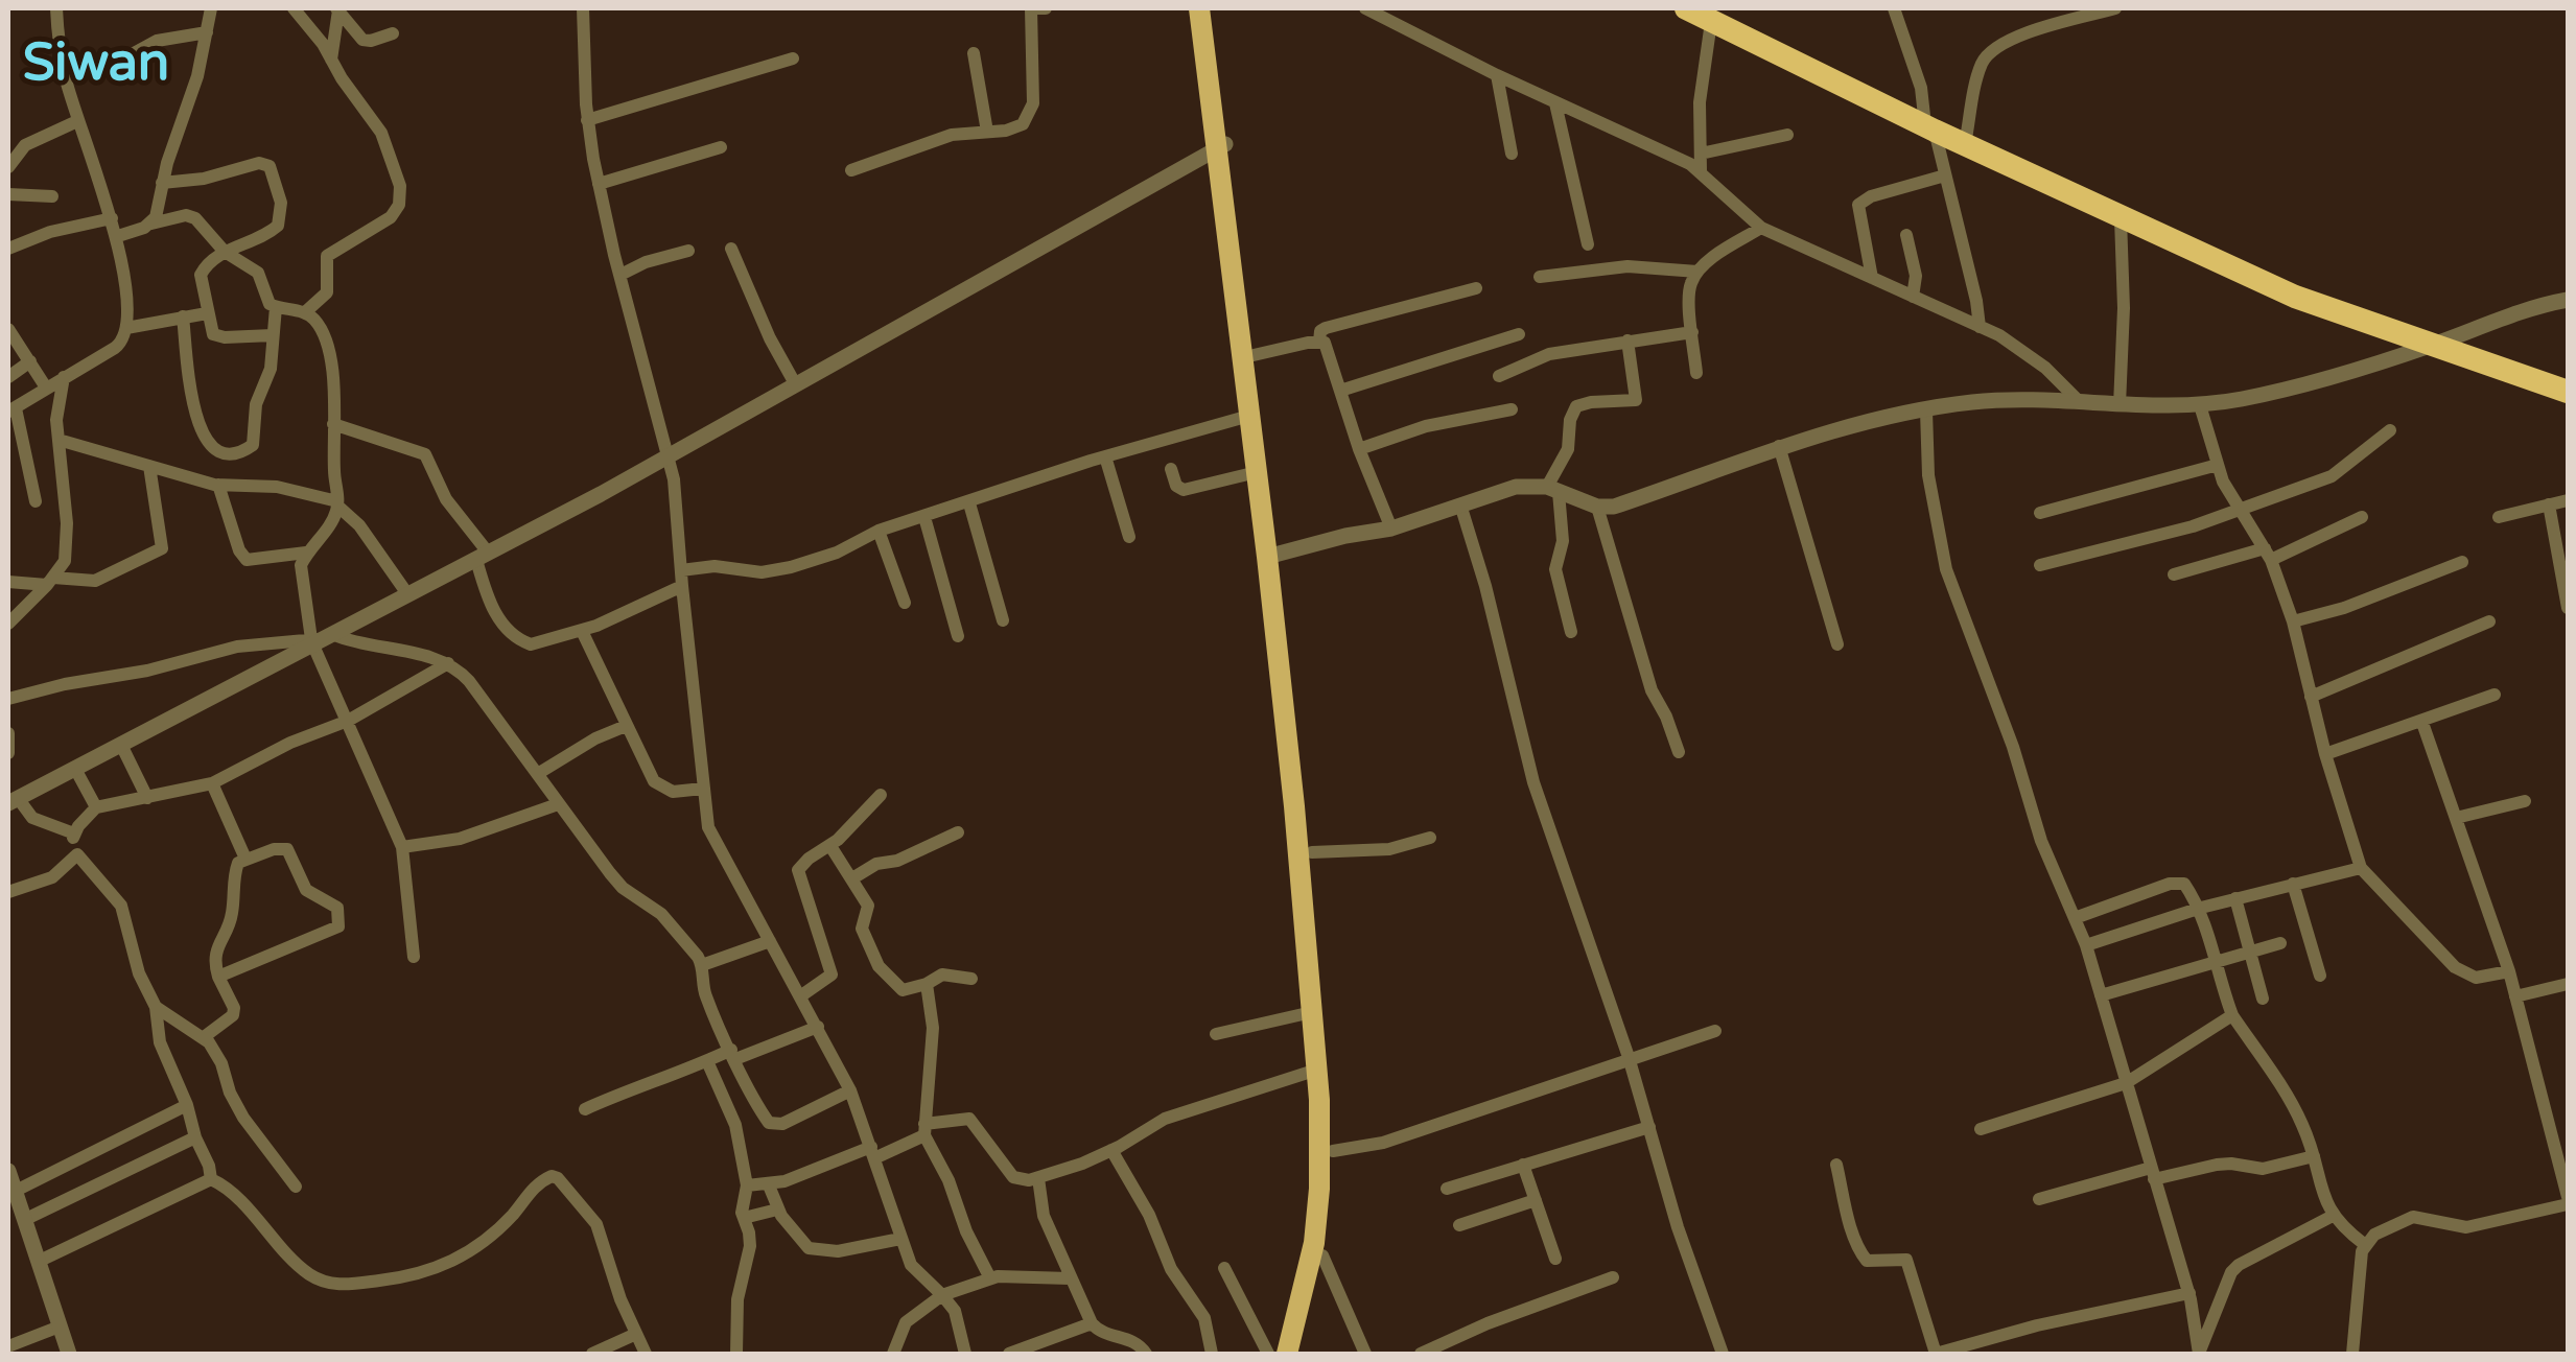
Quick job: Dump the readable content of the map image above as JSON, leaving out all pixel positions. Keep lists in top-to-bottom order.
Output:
{
  "districts": ["Siwan"]
}
